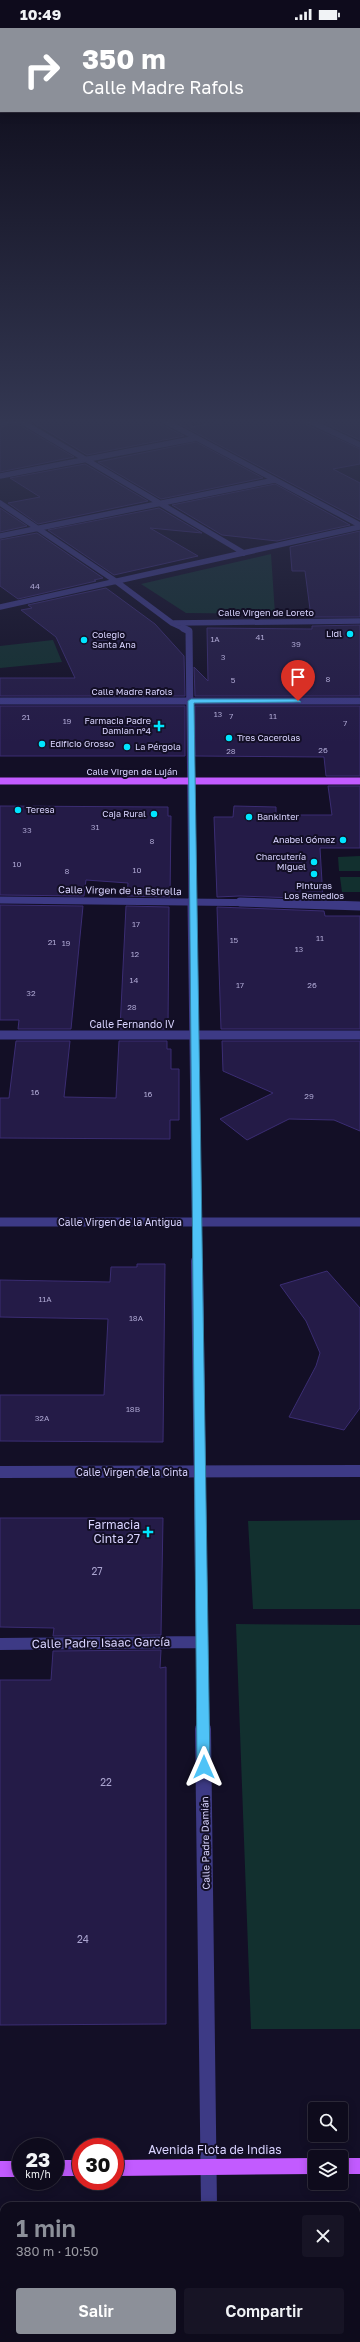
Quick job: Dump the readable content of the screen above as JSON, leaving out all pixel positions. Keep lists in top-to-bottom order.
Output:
{
  "streets": {
    "main road": ["Calle Virgen de Luján", "Avenida Flota de Indias"],
    "street": [
      "Calle Virgen de Loreto",
      "Calle Madre Rafols",
      "Calle Virgen de la Estrella",
      "Calle Fernando IV",
      "Calle Virgen de la Antigua",
      "Calle Virgen de la Cinta",
      "Calle Padre Isaac García",
      "Calle Padre Damián"
    ]
  },
  "crossings": [
    ["Calle Virgen de Loreto", "Calle Padre Damián"],
    ["Calle Madre Rafols", "Calle Padre Damián"],
    ["Calle Virgen de Luján", "Calle Padre Damián"],
    ["Calle Virgen de la Estrella", "Calle Padre Damián"],
    ["Calle Fernando IV", "Calle Padre Damián"],
    ["Calle Virgen de la Antigua", "Calle Padre Damián"],
    ["Calle Virgen de la Cinta", "Calle Padre Damián"],
    ["Calle Padre Isaac García", "Calle Padre Damián"],
    ["Calle Padre Damián", "Avenida Flota de Indias"]
  ],
  "places": {
    "other": [
      "Lidl",
      "Colegio Santa Ana",
      "Tres Cacerolas",
      "Edificio Grosso",
      "La Pérgola",
      "Teresa",
      "Caja Rural",
      "Bankinter",
      "Anabel Gómez",
      "Charcutería Miguel",
      "Pinturas Los Remedios"
    ],
    "health": ["Farmacia Padre Damian nº4", "Farmacia Cinta 27"]
  },
  "house_numbers": [
    "44",
    "41",
    "1A",
    "39",
    "3",
    "8",
    "5",
    "13",
    "7",
    "11",
    "21",
    "19",
    "7",
    "26",
    "28",
    "31",
    "33",
    "8",
    "10",
    "10",
    "8",
    "17",
    "11",
    "15",
    "21",
    "19",
    "13",
    "12",
    "14",
    "17",
    "26",
    "32",
    "28",
    "16",
    "16",
    "29",
    "11A",
    "18A",
    "18B",
    "32A",
    "27",
    "22",
    "24"
  ],
  "page": {
    "status": "10:49",
    "turn": ["350 m", "Calle Madre Rafols"],
    "speed": "23 km/h",
    "limit": "30",
    "heading": ["1 min", "380 m · 10:50"],
    "buttons": ["Salir", "Compartir"]
  }
}
